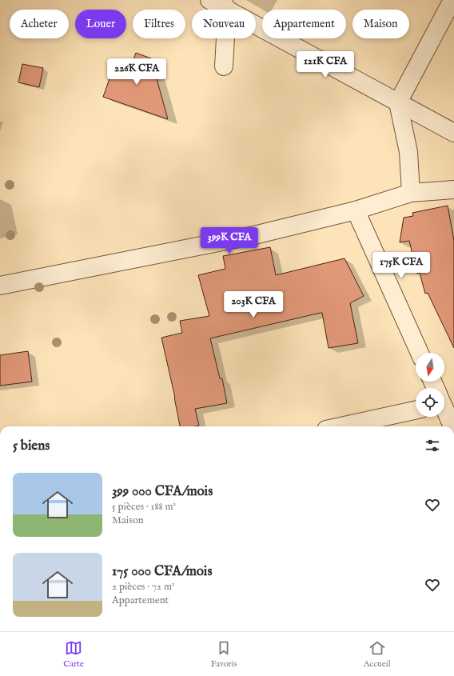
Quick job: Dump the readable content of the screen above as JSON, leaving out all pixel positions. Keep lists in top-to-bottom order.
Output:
{
  "north": "bottom",
  "page": {
    "chip": [
      "Acheter",
      "Louer",
      "Filtres",
      "Nouveau",
      "Appartement",
      "Maison"
    ],
    "price": [
      "121K CFA",
      "226K CFA",
      "399K CFA",
      "175K CFA",
      "203K CFA"
    ],
    "heading": "5 biens",
    "list": [
      {
        "name": "399 000 CFA/mois",
        "note": "5 pièces · 188 m² · Maison"
      },
      {
        "name": "175 000 CFA/mois",
        "note": "2 pièces · 72 m² · Appartement"
      }
    ],
    "tabs": ["Carte", "Favoris", "Accueil"]
  }
}
